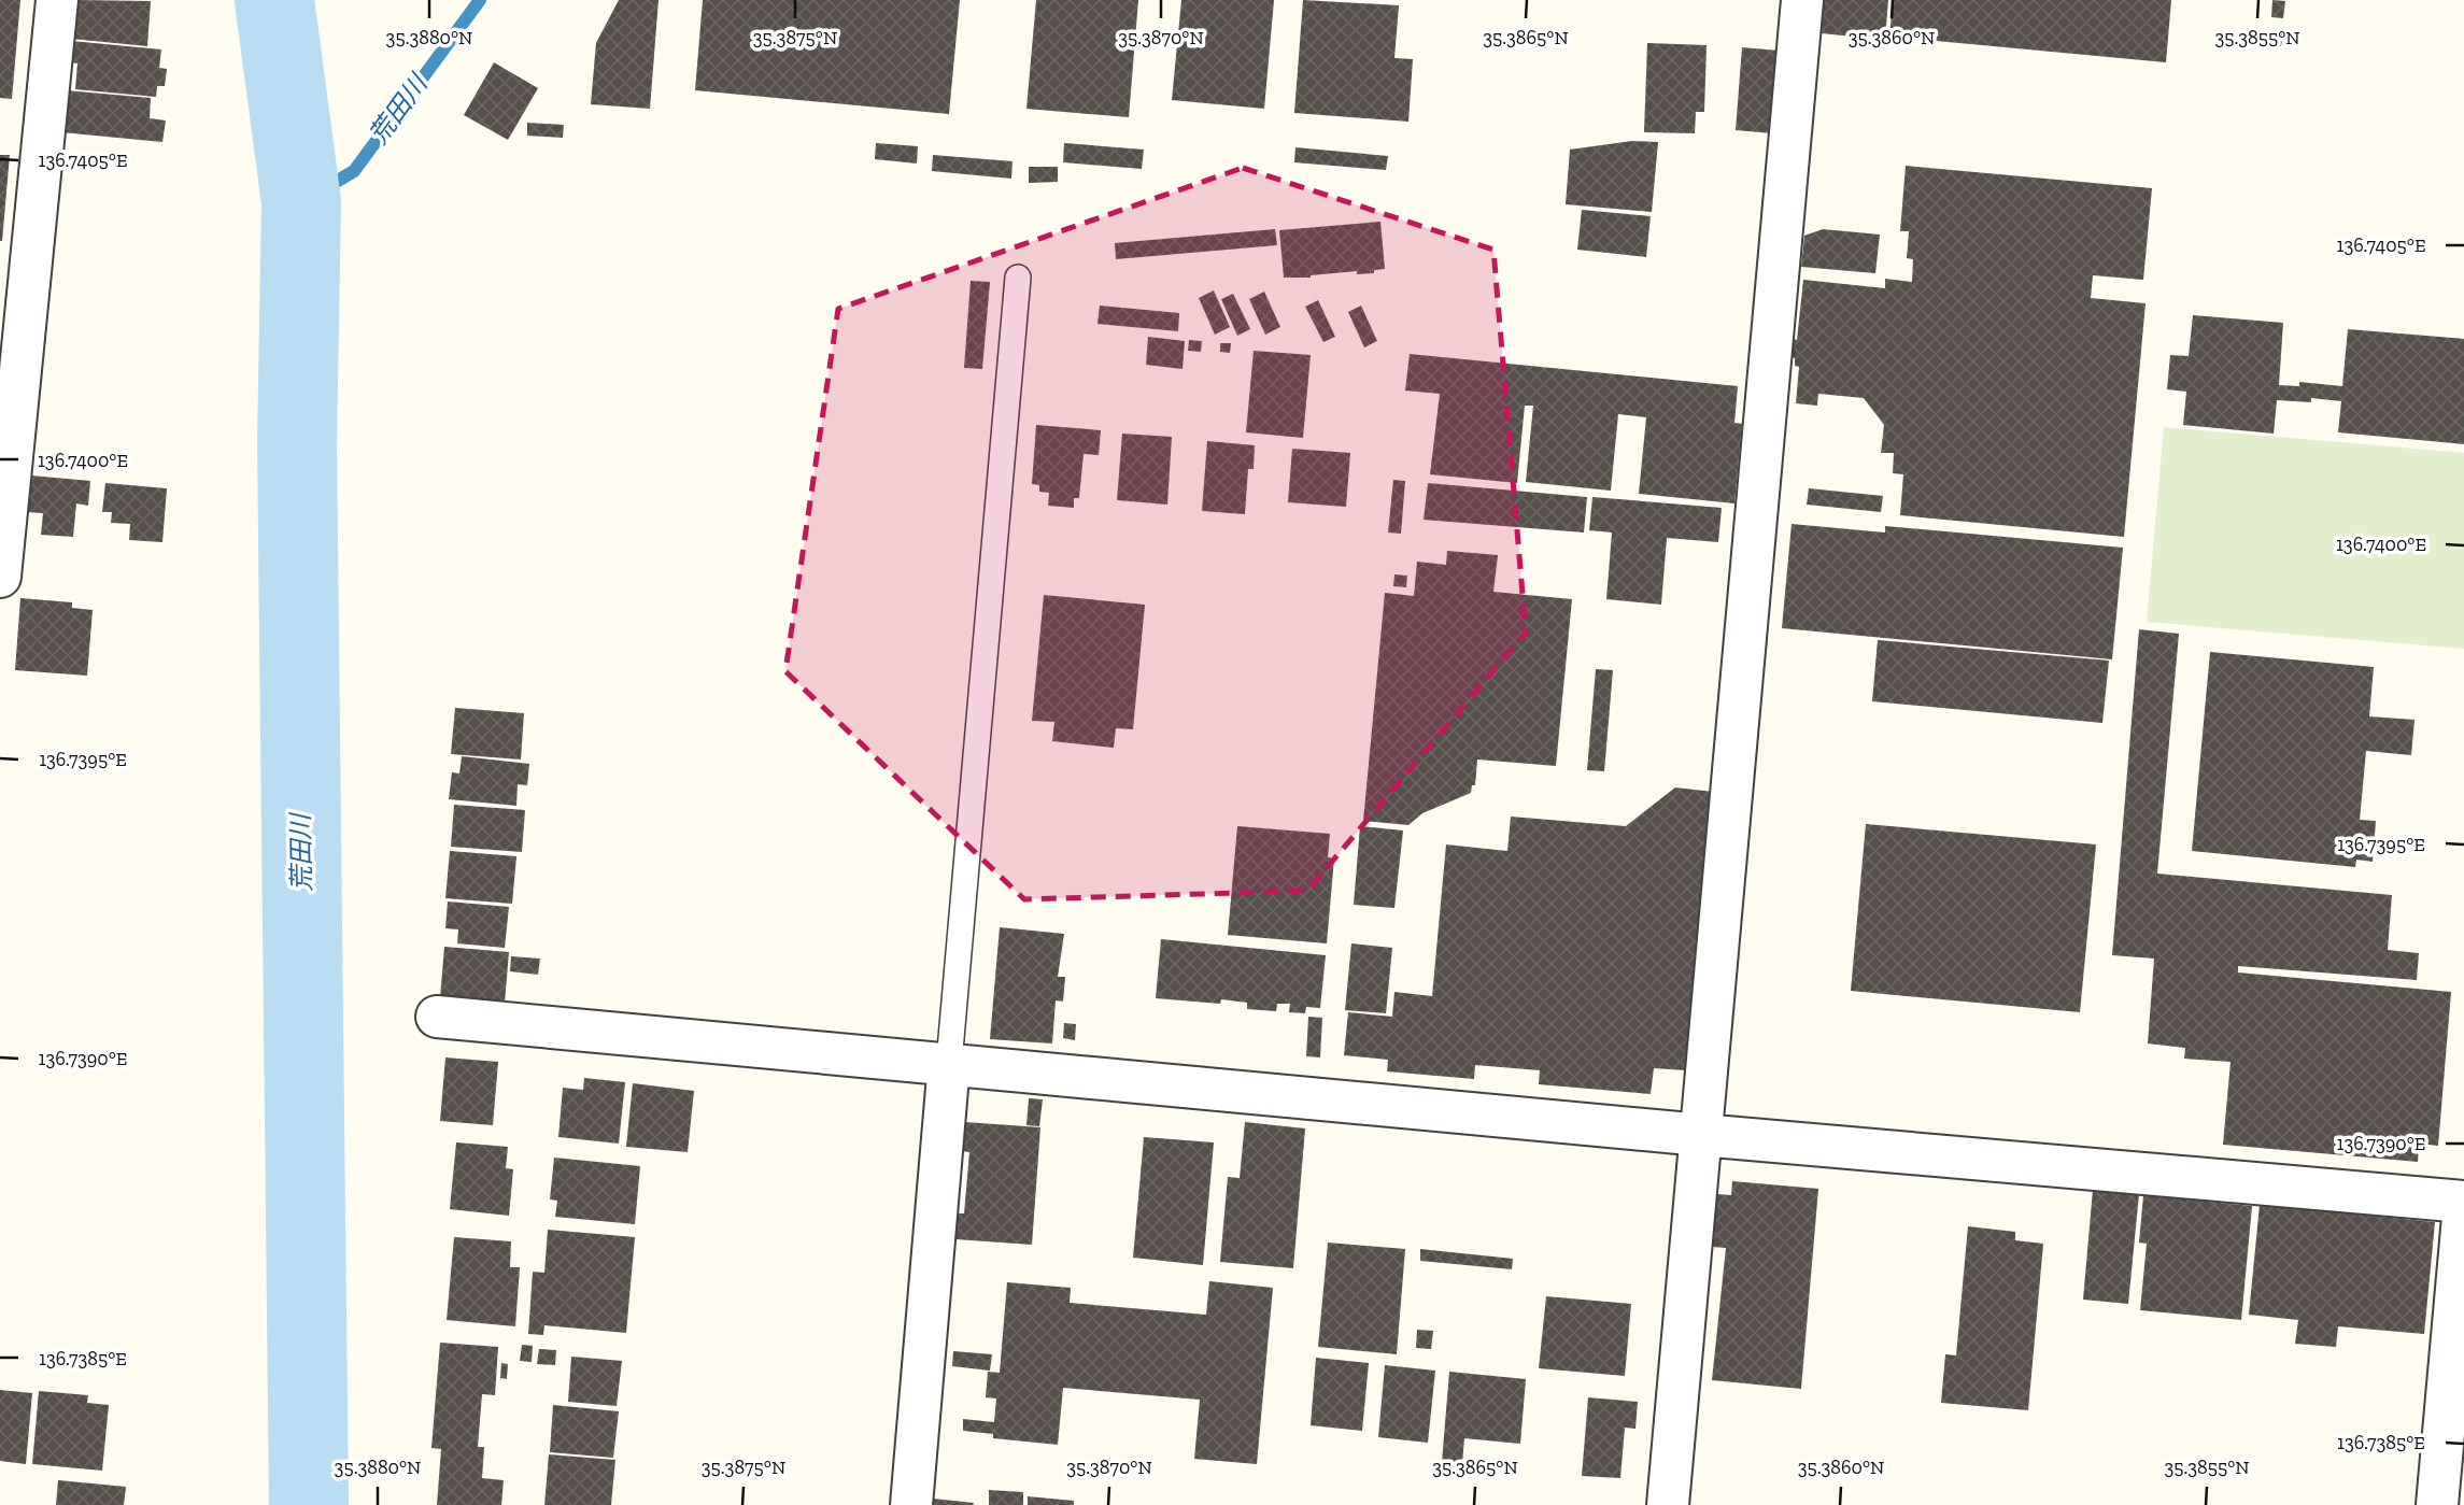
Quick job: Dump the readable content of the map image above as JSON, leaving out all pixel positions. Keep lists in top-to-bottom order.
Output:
{
  "water": ["荒田川"],
  "coordinates": [
    "35.3880°N",
    "35.3875°N",
    "35.3870°N",
    "35.3865°N",
    "35.3860°N",
    "35.3855°N",
    "136.7405°E",
    "136.7400°E",
    "136.7395°E",
    "136.7390°E",
    "136.7385°E"
  ]
}
